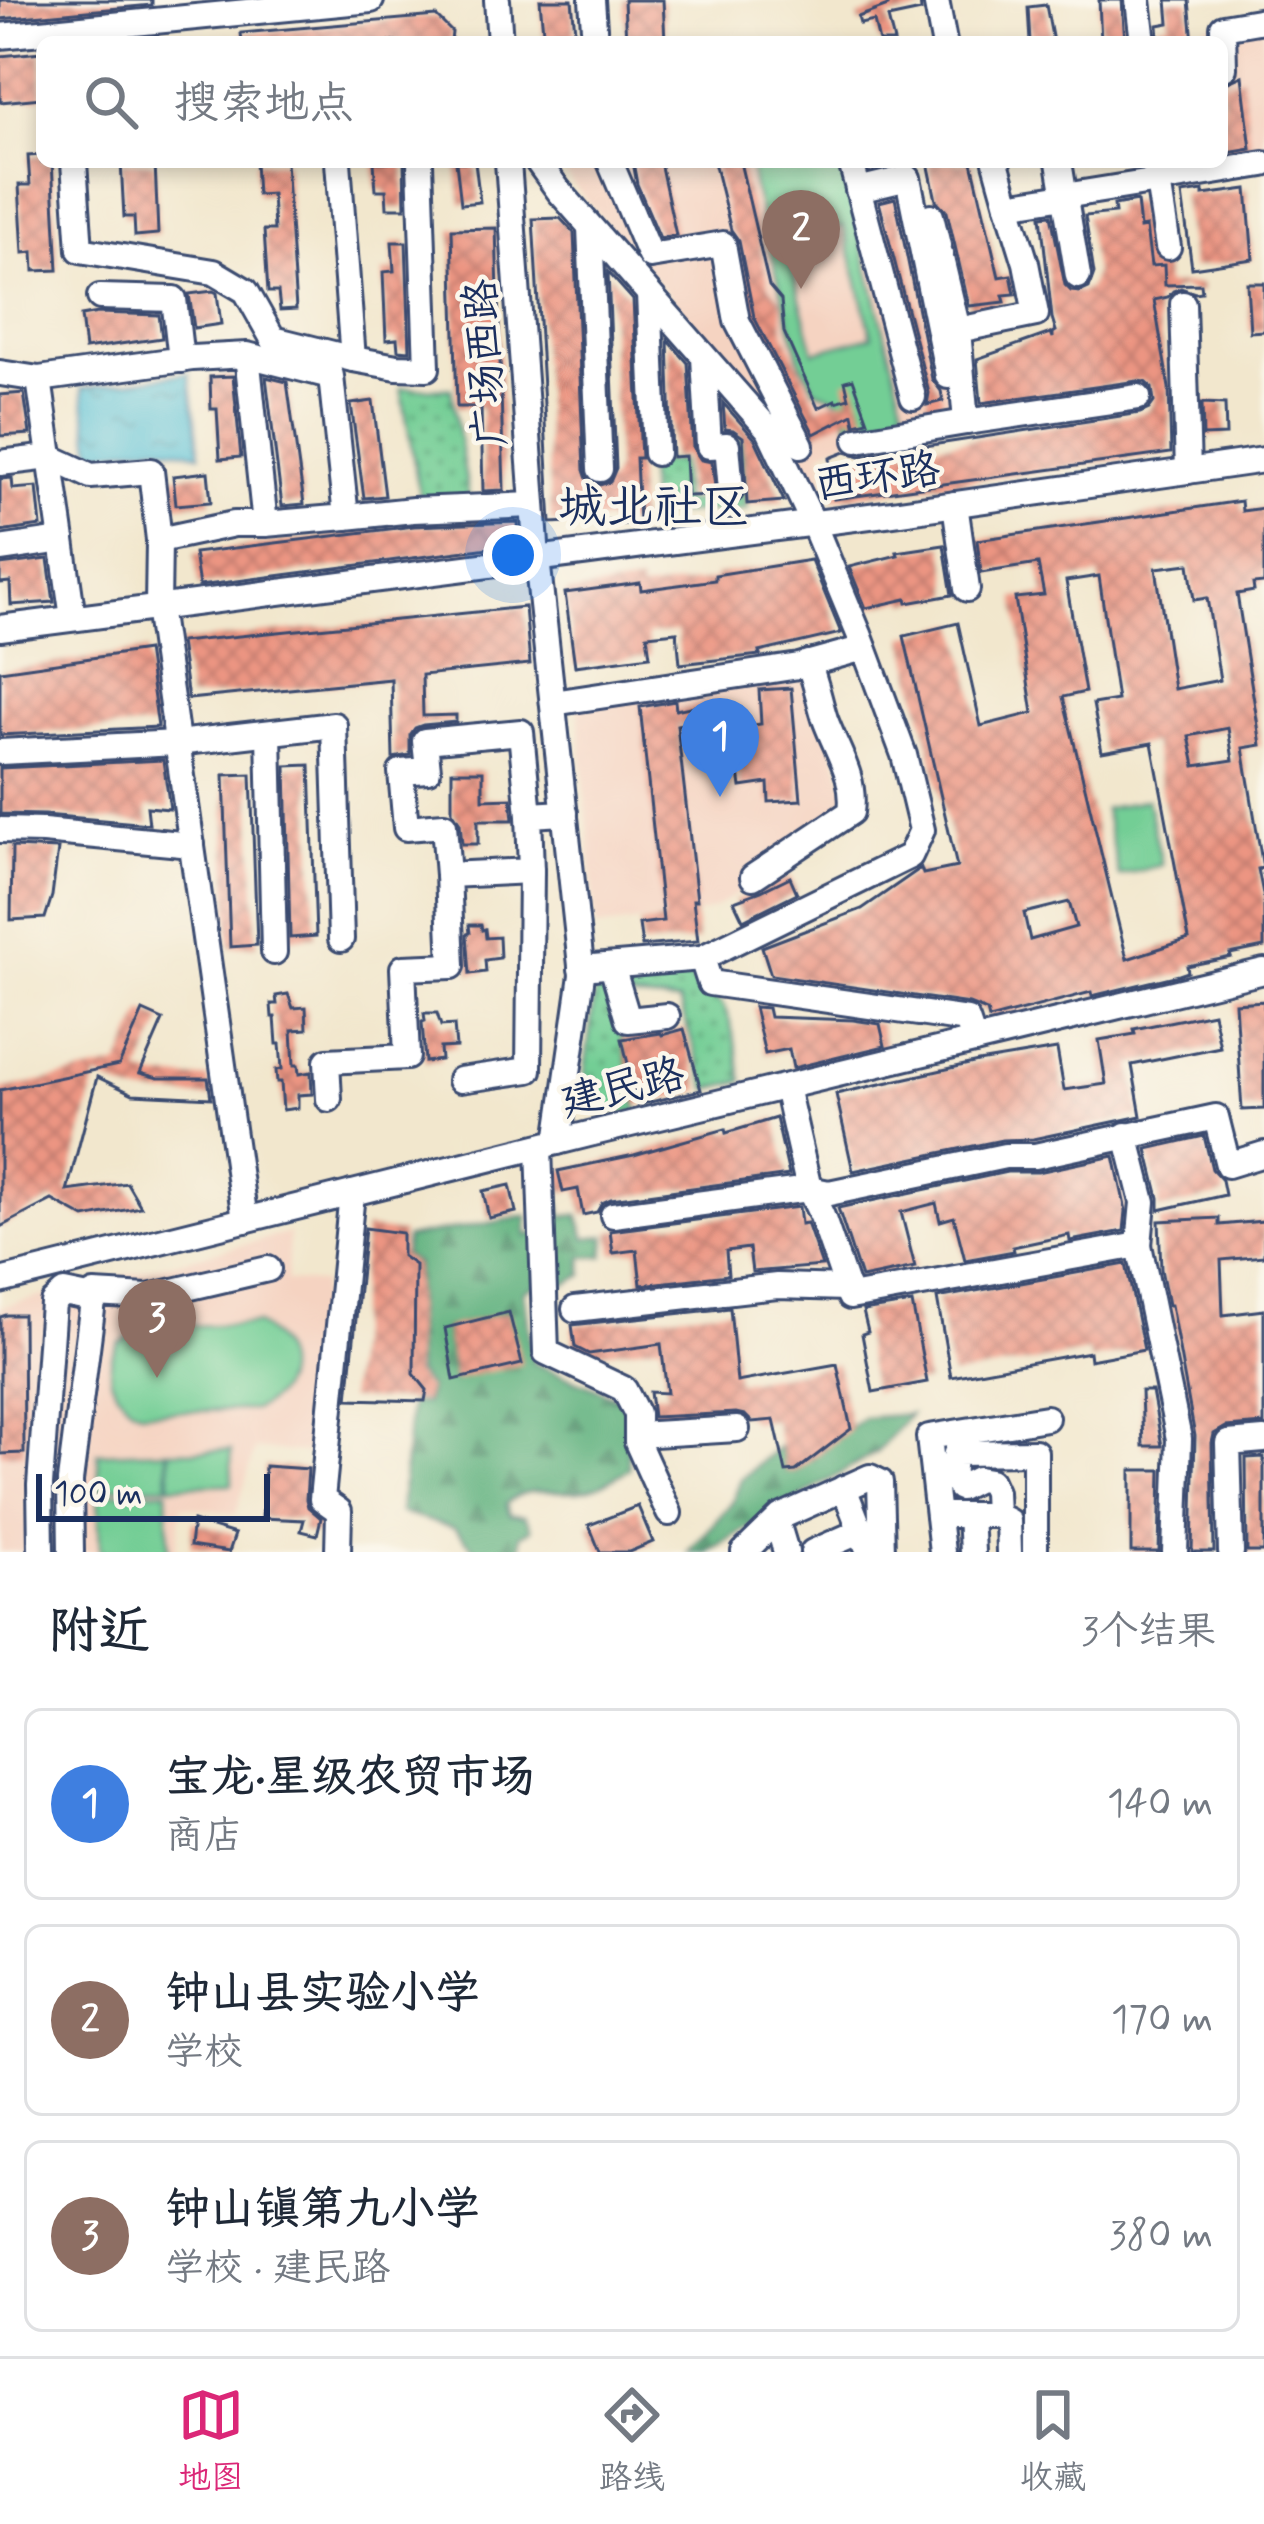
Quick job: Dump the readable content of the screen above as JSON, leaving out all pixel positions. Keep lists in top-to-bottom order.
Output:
{
  "streets": {
    "street": ["广场西路", "西环路", "建民路"]
  },
  "crossings": [
    ["广场西路", "西环路"],
    ["广场西路", "建民路"]
  ],
  "districts": ["城北社区"],
  "scale_bar": "100 m",
  "page": {
    "search": "搜索地点",
    "pins": ["2", "1", "3"],
    "scale": "100 m",
    "heading": ["附近", "3个结果"],
    "list": [
      {
        "mark": "1",
        "name": "宝龙·星级农贸市场",
        "note": "商店",
        "value": "140 m"
      },
      {
        "mark": "2",
        "name": "钟山县实验小学",
        "note": "学校",
        "value": "170 m"
      },
      {
        "mark": "3",
        "name": "钟山镇第九小学",
        "note": "学校 · 建民路",
        "value": "380 m"
      }
    ],
    "nav": ["地图", "路线", "收藏"]
  }
}
